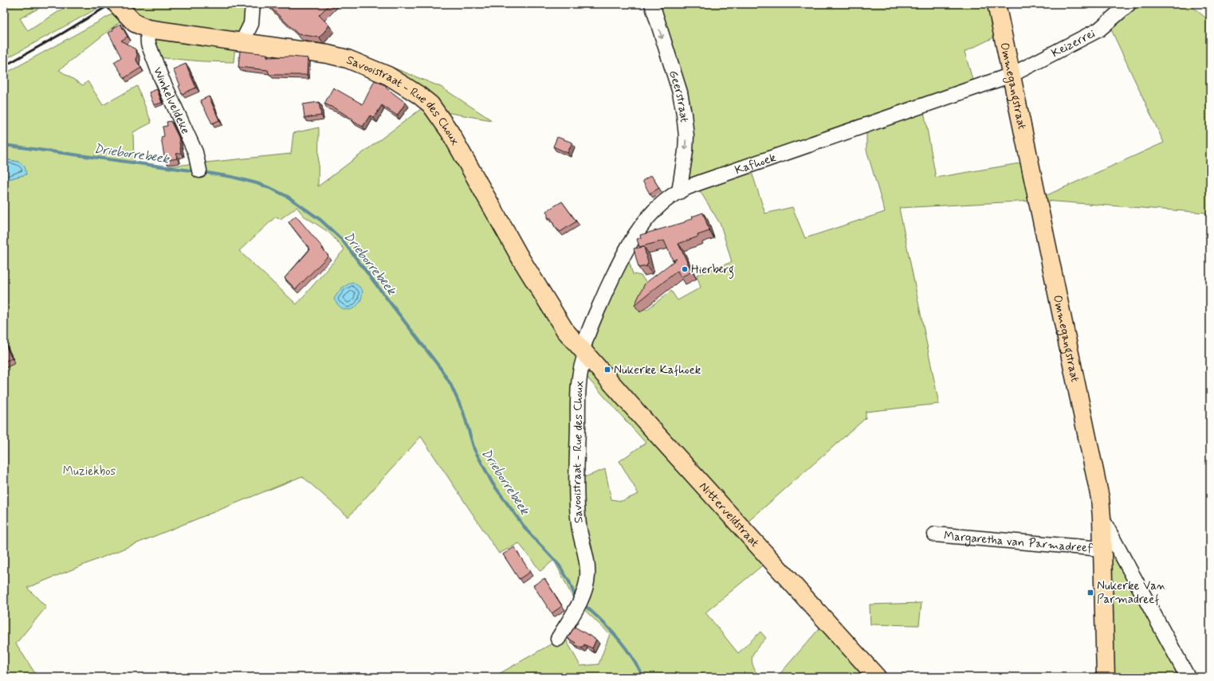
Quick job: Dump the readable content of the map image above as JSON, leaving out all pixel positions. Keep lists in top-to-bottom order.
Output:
{
  "streets": {
    "main road": ["Ommegangstraat", "Savooistraat - Rue des Choux", "Nitterveldstraat"],
    "street": [
      "Keizerrei",
      "Geerstraat",
      "Winkelveldeke",
      "Kafhoek",
      "Margaretha van Parmadreef"
    ]
  },
  "crossings": [
    ["Keizerrei", "Ommegangstraat"],
    ["Keizerrei", "Kafhoek"],
    ["Ommegangstraat", "Kafhoek"],
    ["Ommegangstraat", "Margaretha van Parmadreef"],
    ["Geerstraat", "Kafhoek"],
    ["Winkelveldeke", "Savooistraat - Rue des Choux"],
    ["Savooistraat - Rue des Choux", "Kafhoek"],
    ["Savooistraat - Rue des Choux", "Nitterveldstraat"],
    ["Kafhoek", "Nitterveldstraat"]
  ],
  "one_way": ["Geerstraat"],
  "water": ["Drieborrebeek"],
  "parks": ["Muziekbos"],
  "places": {
    "other": ["Hierberg"],
    "transit": ["Nukerke Kafhoek", "Nukerke Van Parmadreef"]
  }
}
